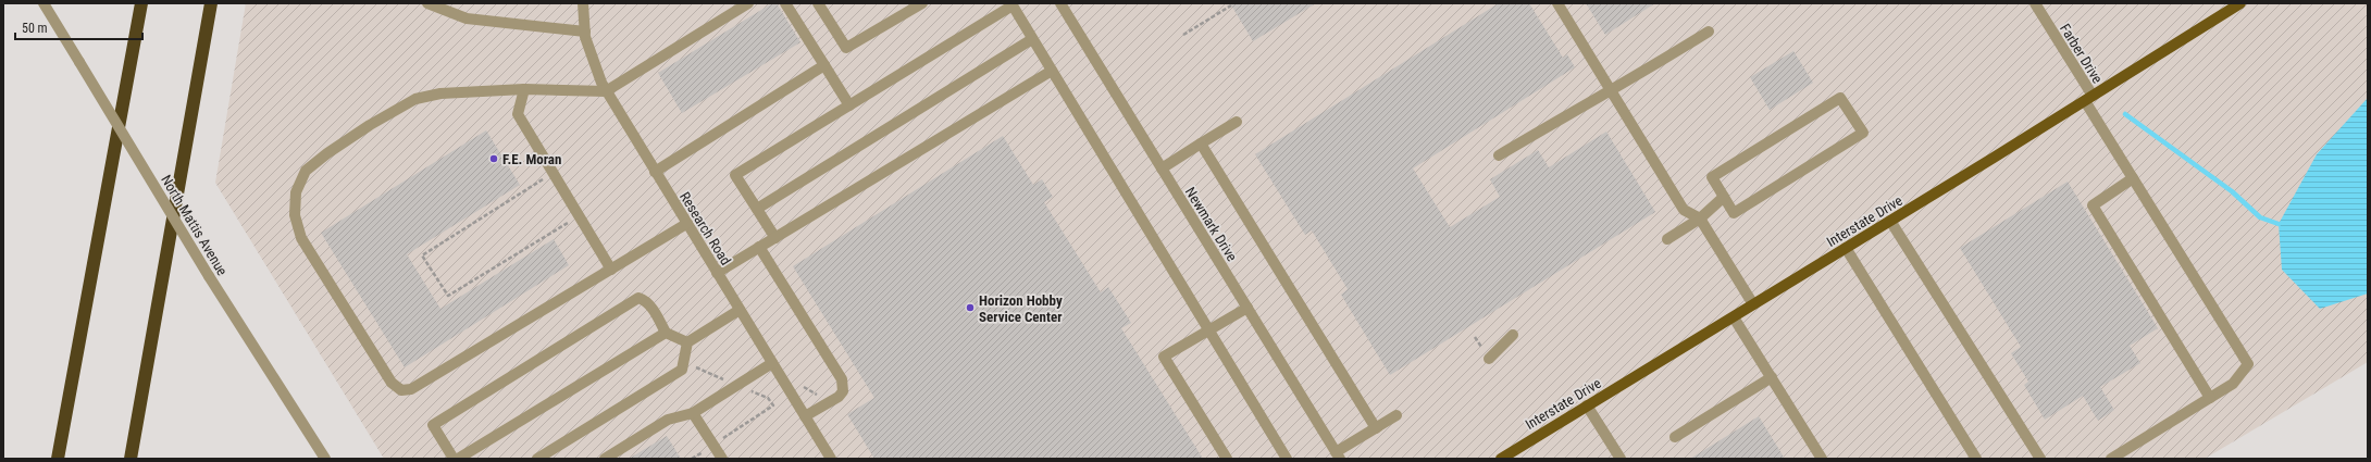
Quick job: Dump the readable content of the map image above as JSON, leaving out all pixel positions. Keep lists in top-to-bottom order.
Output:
{
  "streets": {
    "main road": ["Interstate Drive"],
    "street": [
      "Farber Drive",
      "Newmark Drive",
      "North Mattis Avenue",
      "Research Road"
    ]
  },
  "crossings": [
    ["Farber Drive", "Interstate Drive"]
  ],
  "places": ["F.E. Moran", "Horizon Hobby Service Center"],
  "scale_bar": "50 m"
}
